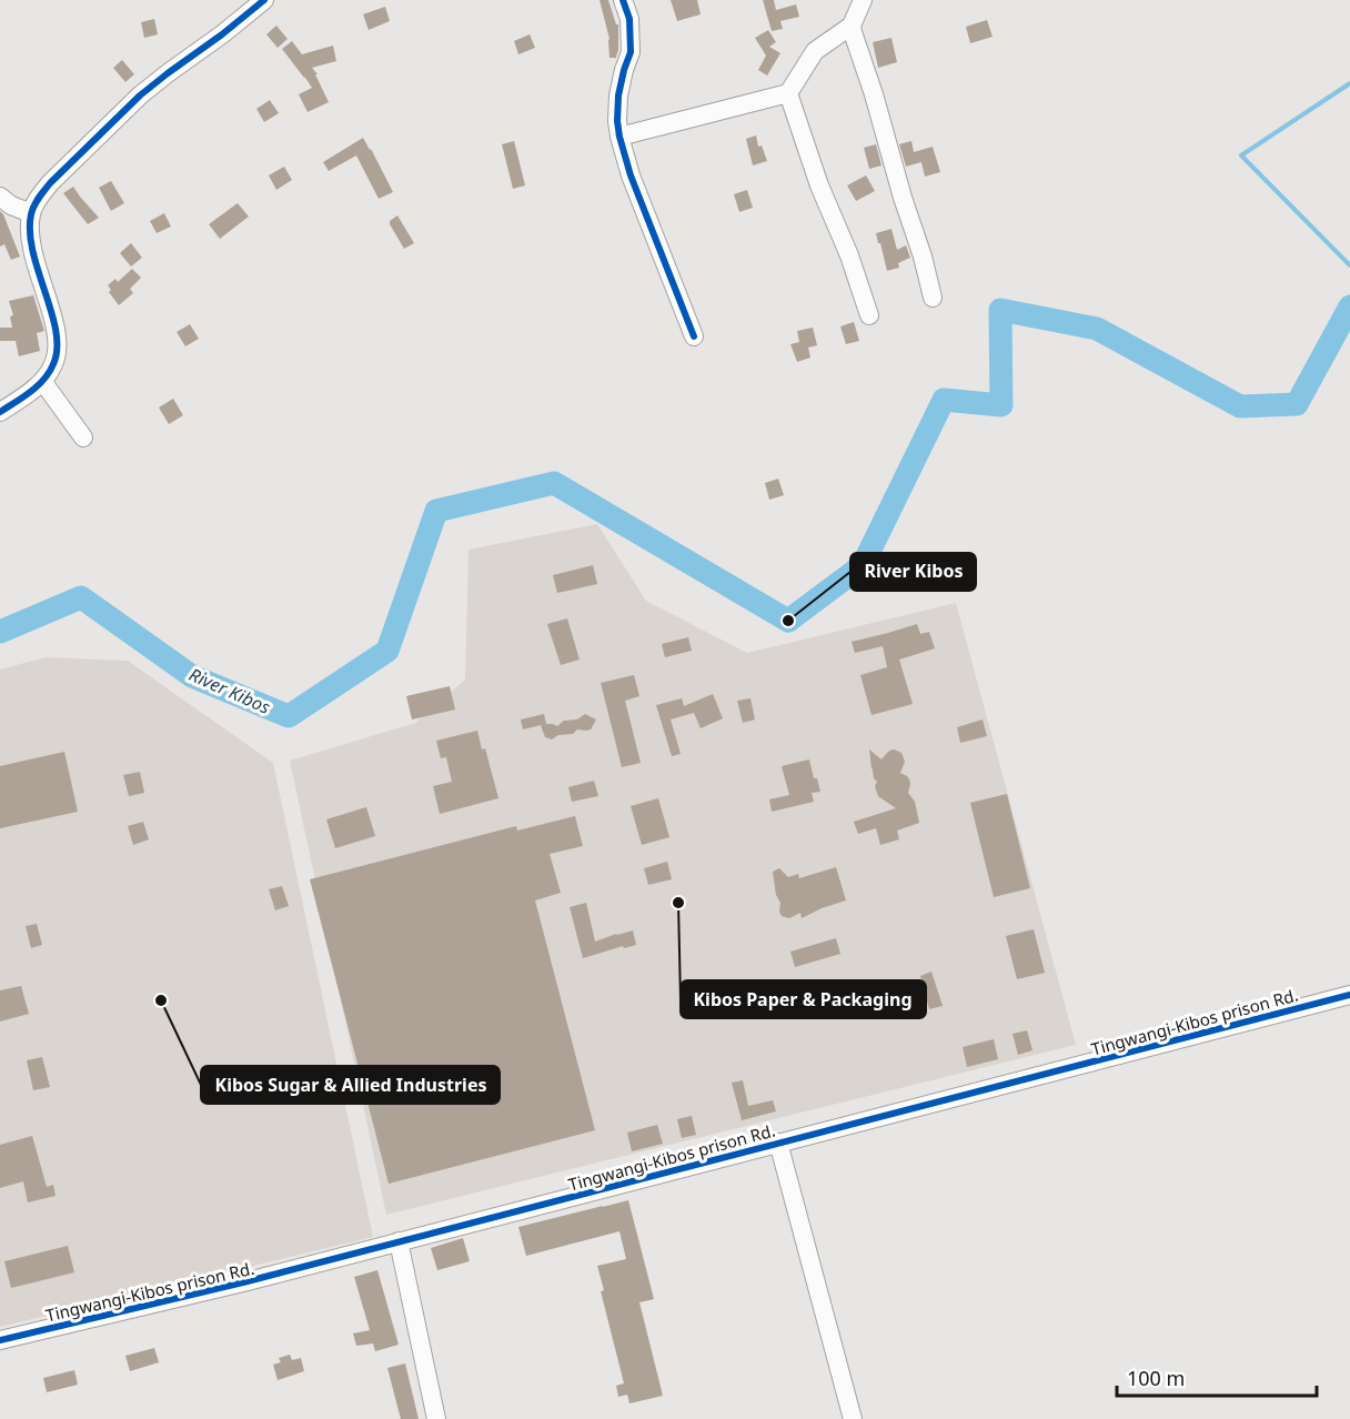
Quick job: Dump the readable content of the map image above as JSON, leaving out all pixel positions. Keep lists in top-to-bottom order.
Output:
{
  "streets": {
    "street": ["Tingwangi-Kibos prison Rd."]
  },
  "water": ["River Kibos"],
  "places": ["River Kibos", "Kibos Paper & Packaging", "Kibos Sugar & Allied Industries"],
  "scale_bar": "100 m"
}
